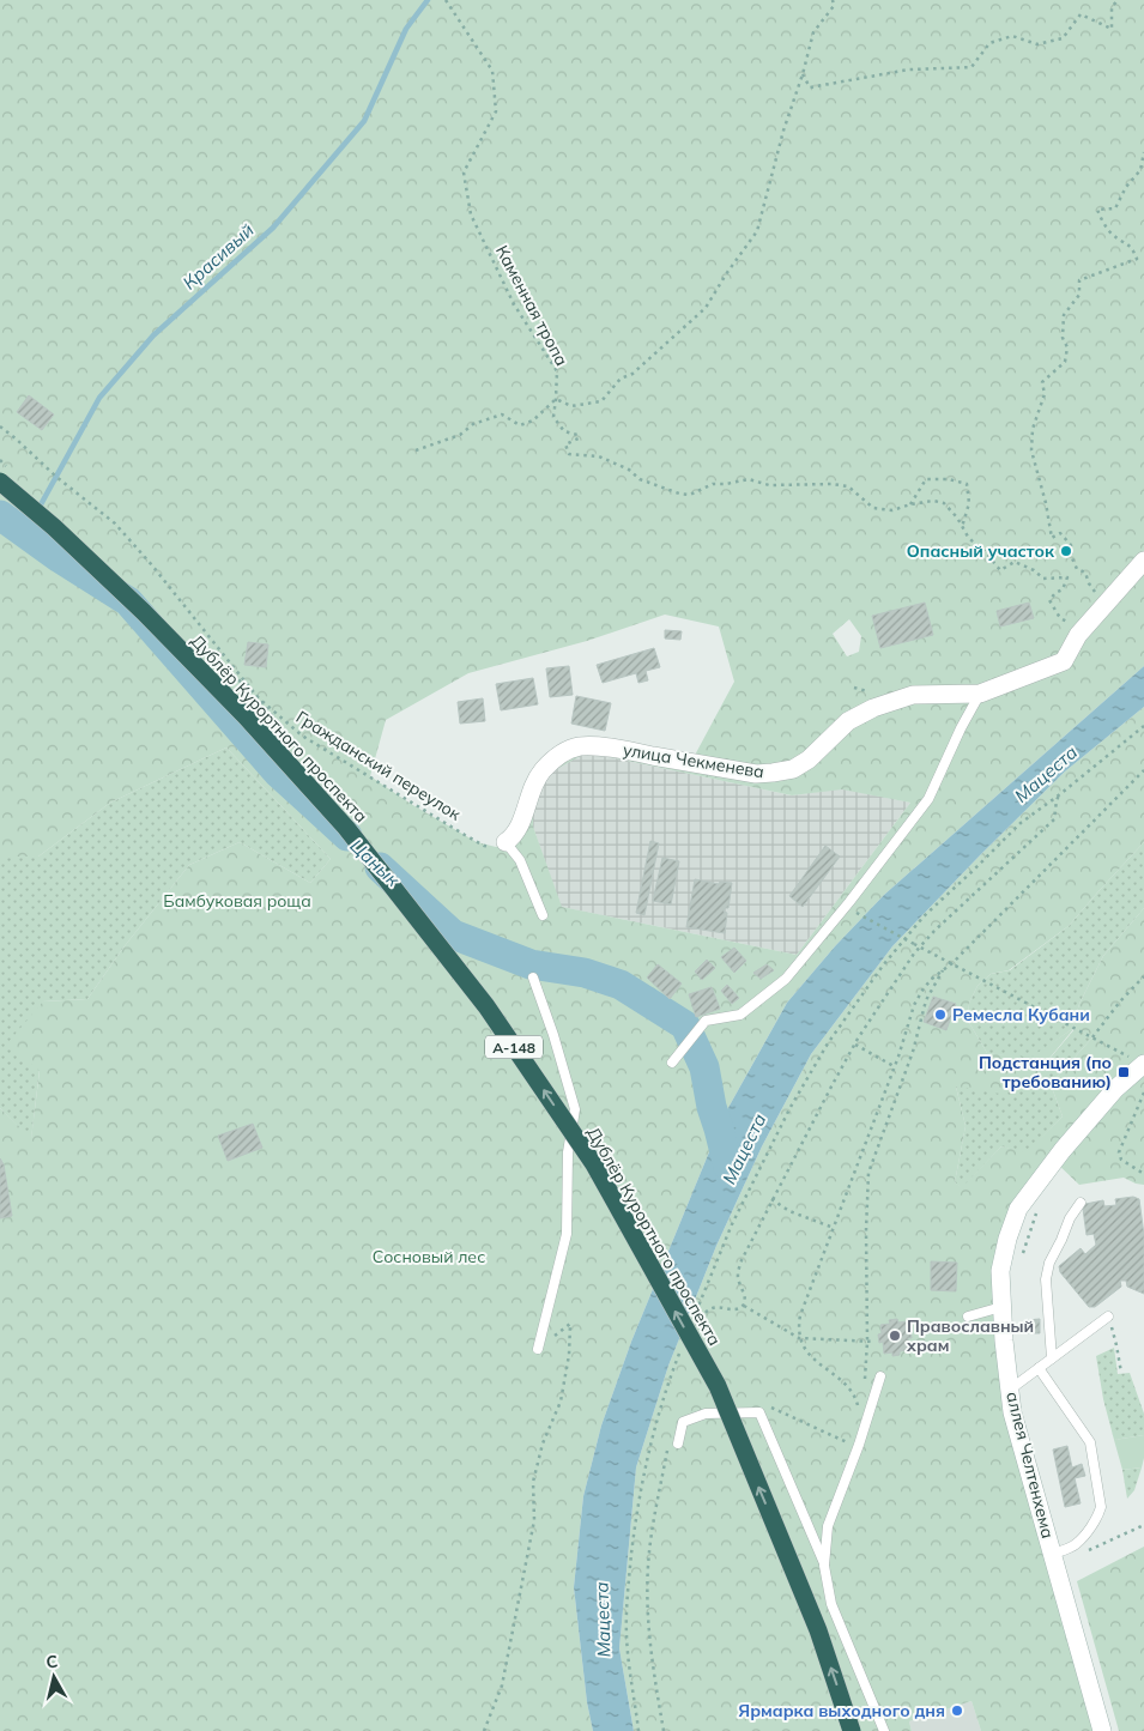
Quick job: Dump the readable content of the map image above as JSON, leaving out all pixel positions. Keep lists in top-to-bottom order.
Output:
{
  "streets": {
    "highway": ["Дублёр Курортного проспекта", "А-148"],
    "street": ["улица Чекменева", "аллея Челтенхема"],
    "path": ["Каменная тропа", "Гражданский переулок"]
  },
  "crossings": [
    ["Каменная тропа", "улица Чекменева"],
    ["улица Чекменева", "Гражданский переулок"]
  ],
  "one_way": ["Дублёр Курортного проспекта"],
  "water": ["Красивый", "Мацеста", "Цанык"],
  "parks": ["Бамбуковая роща", "Сосновый лес"],
  "places": {
    "other": [
      "Опасный участок",
      "Ремесла Кубани",
      "Православный храм",
      "Ярмарка выходного дня"
    ],
    "transit": ["Подстанция (по требованию)"]
  },
  "north": "top"
}
